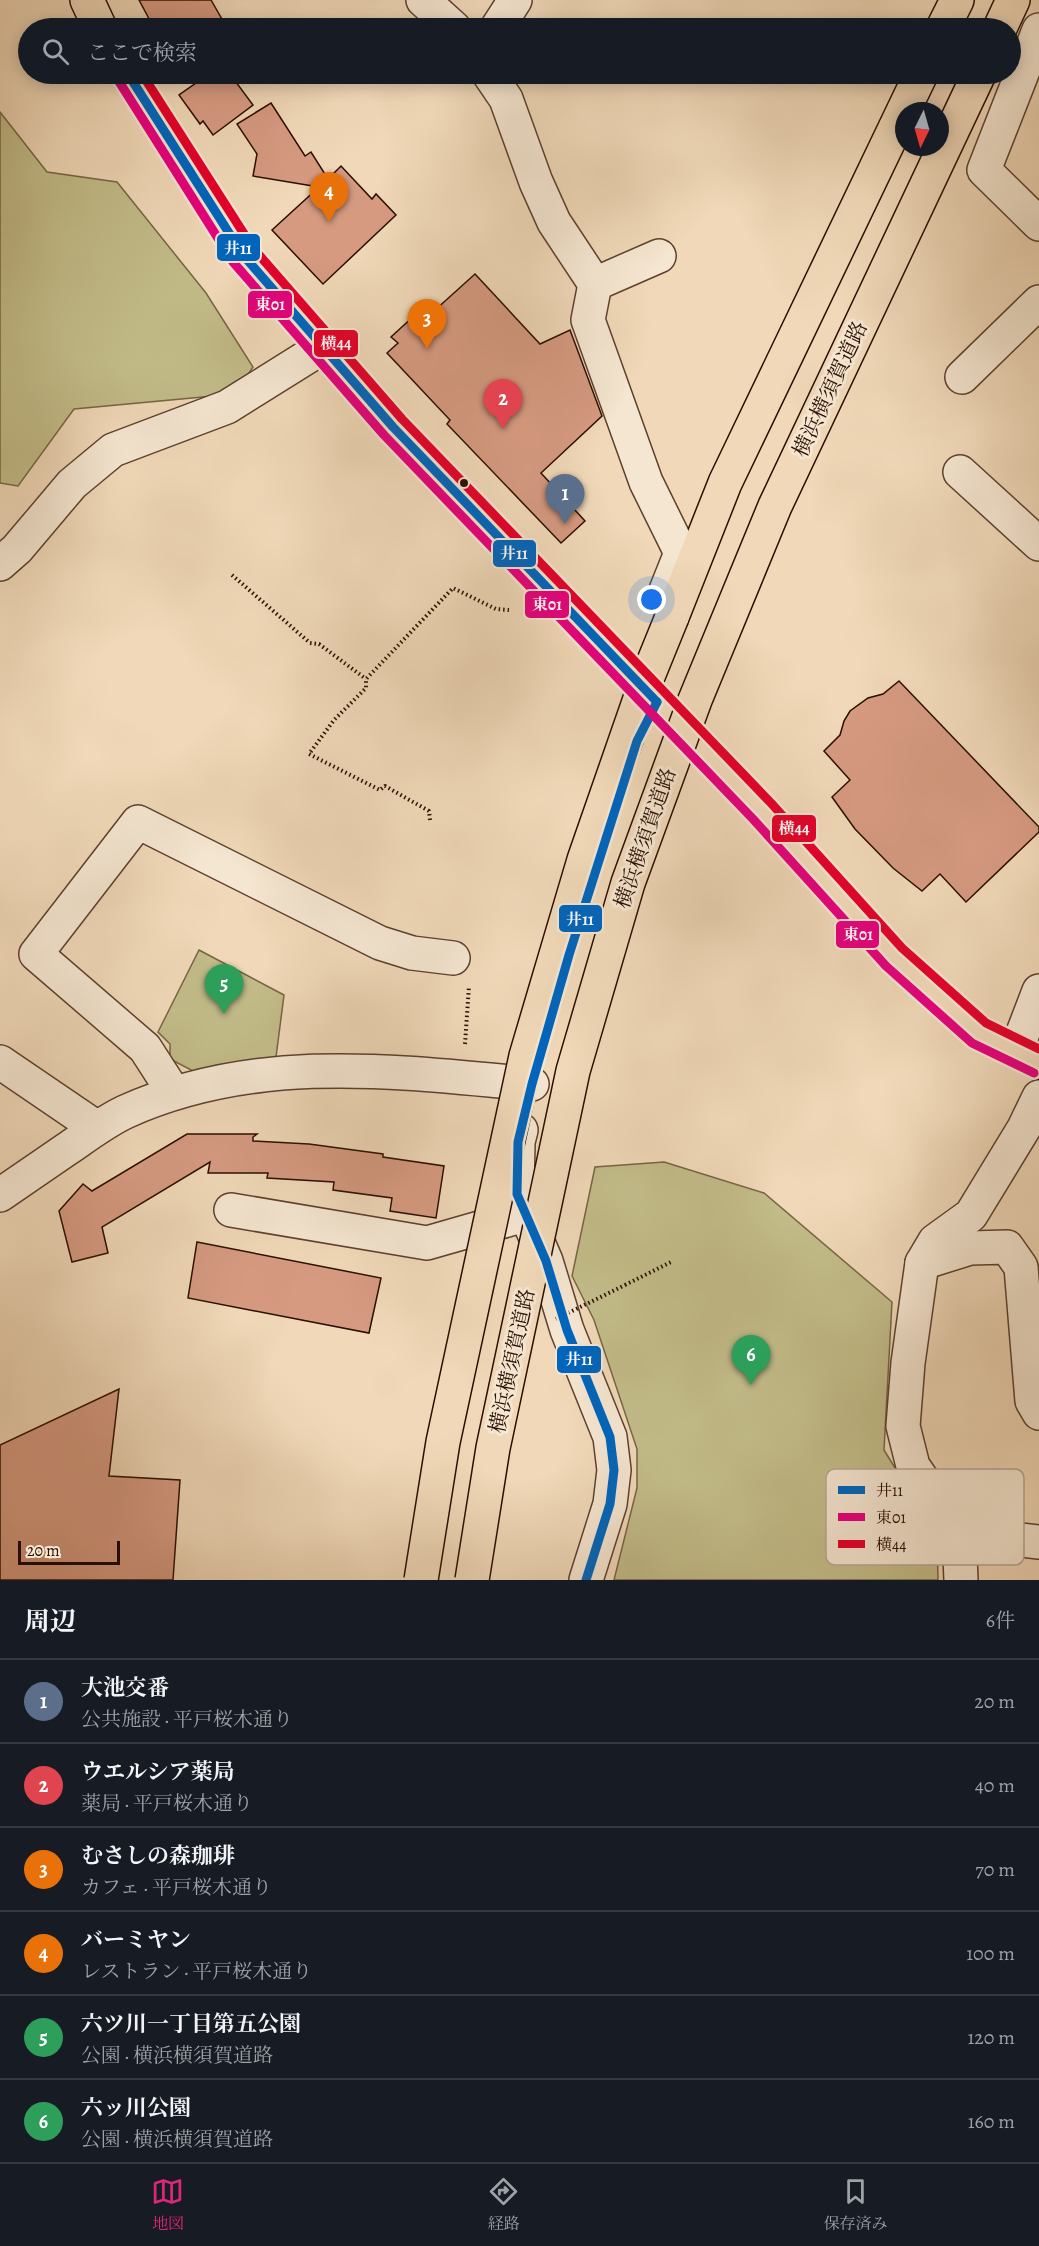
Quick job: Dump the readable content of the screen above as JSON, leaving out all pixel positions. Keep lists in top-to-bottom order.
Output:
{
  "streets": {
    "main road": ["横浜横須賀道路"]
  },
  "lines": ["transit line 井11", "transit line 東01", "transit line 横44"],
  "legend": ["井11", "東01", "横44"],
  "scale_bar": "20 m",
  "north": "bottom",
  "page": {
    "search": "ここで検索",
    "pins": [
      "4",
      "3",
      "2",
      "1",
      "5",
      "6"
    ],
    "scale": "20 m",
    "heading": ["周辺", "6件"],
    "list": [
      {
        "mark": "1",
        "name": "大池交番",
        "note": "公共施設 · 平戸桜木通り",
        "value": "20 m"
      },
      {
        "mark": "2",
        "name": "ウエルシア薬局",
        "note": "薬局 · 平戸桜木通り",
        "value": "40 m"
      },
      {
        "mark": "3",
        "name": "むさしの森珈琲",
        "note": "カフェ · 平戸桜木通り",
        "value": "70 m"
      },
      {
        "mark": "4",
        "name": "バーミヤン",
        "note": "レストラン · 平戸桜木通り",
        "value": "100 m"
      },
      {
        "mark": "5",
        "name": "六ツ川一丁目第五公園",
        "note": "公園 · 横浜横須賀道路",
        "value": "120 m"
      },
      {
        "mark": "6",
        "name": "六ッ川公園",
        "note": "公園 · 横浜横須賀道路",
        "value": "160 m"
      }
    ],
    "nav": ["地図", "経路", "保存済み"]
  }
}
